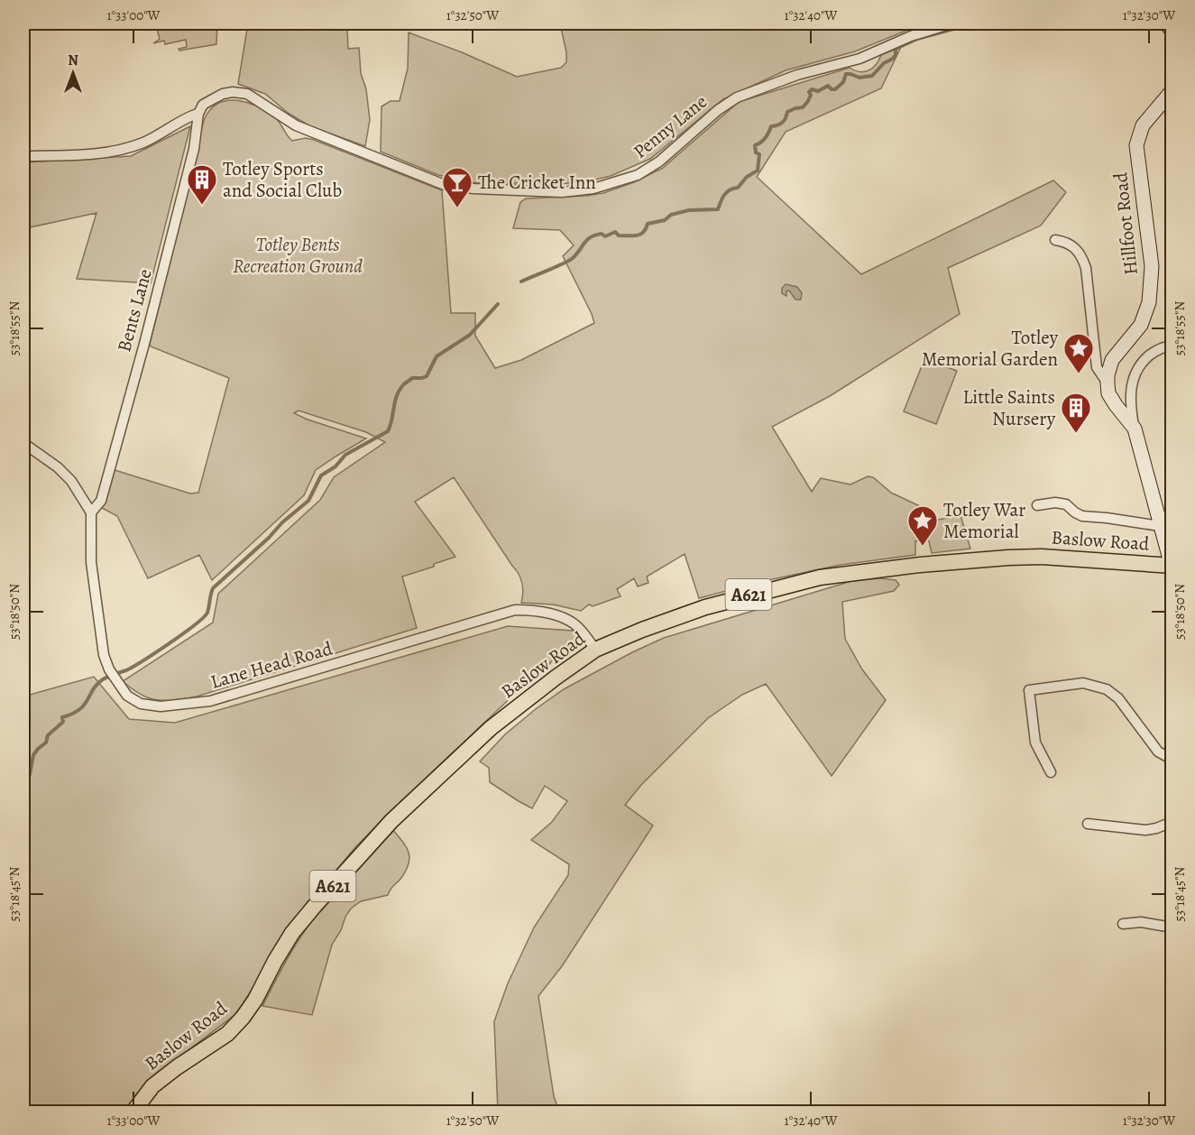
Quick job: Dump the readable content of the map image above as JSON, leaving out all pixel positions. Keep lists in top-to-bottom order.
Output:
{
  "streets": {
    "main road": ["Baslow Road", "A621"],
    "street": [
      "Penny Lane",
      "Hillfoot Road",
      "Bents Lane",
      "Lane Head Road"
    ]
  },
  "crossings": [
    ["Penny Lane", "Bents Lane"],
    ["Bents Lane", "Lane Head Road"],
    ["Baslow Road", "Lane Head Road"]
  ],
  "parks": ["Totley Bents Recreation Ground"],
  "places": {
    "building": ["Totley Sports and Social Club", "Little Saints Nursery"],
    "bar": ["The Cricket Inn"],
    "place": ["Totley Memorial Garden", "Totley War Memorial"]
  },
  "north": "top",
  "coordinates": [
    "1°33'00\"W",
    "1°32'50\"W",
    "1°32'40\"W",
    "1°32'30\"W",
    "53°18'55\"N",
    "53°18'50\"N",
    "53°18'45\"N"
  ]
}
